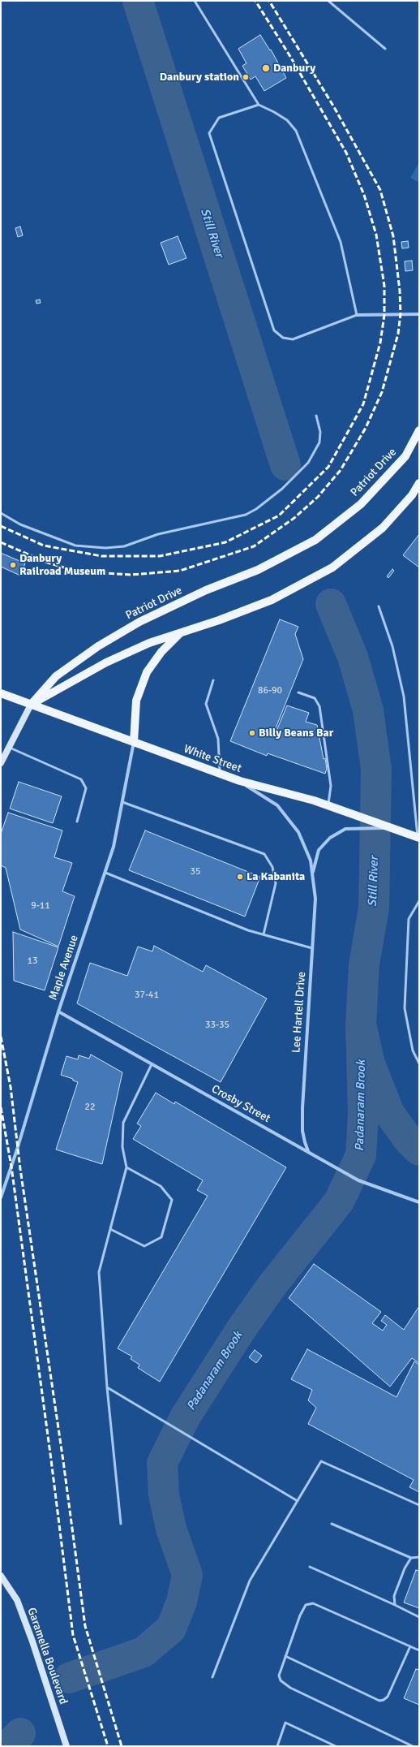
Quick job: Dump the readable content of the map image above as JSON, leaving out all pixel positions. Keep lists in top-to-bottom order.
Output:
{
  "streets": {
    "main road": ["Patriot Drive", "White Street", "Garamella Boulevard"],
    "street": ["Maple Avenue", "Lee Hartell Drive", "Crosby Street"]
  },
  "crossings": [
    ["Patriot Drive", "White Street"],
    ["White Street", "Maple Avenue"],
    ["White Street", "Lee Hartell Drive"],
    ["Maple Avenue", "Crosby Street"],
    ["Lee Hartell Drive", "Crosby Street"]
  ],
  "water": ["Still River", "Padanaram Brook"],
  "places": [
    "Danbury",
    "Danbury station",
    "Danbury Railroad Museum",
    "Billy Beans Bar",
    "La Kabanita"
  ],
  "house_numbers": [
    "86-90",
    "35",
    "9-11",
    "13",
    "37-41",
    "33-35",
    "22"
  ]
}
